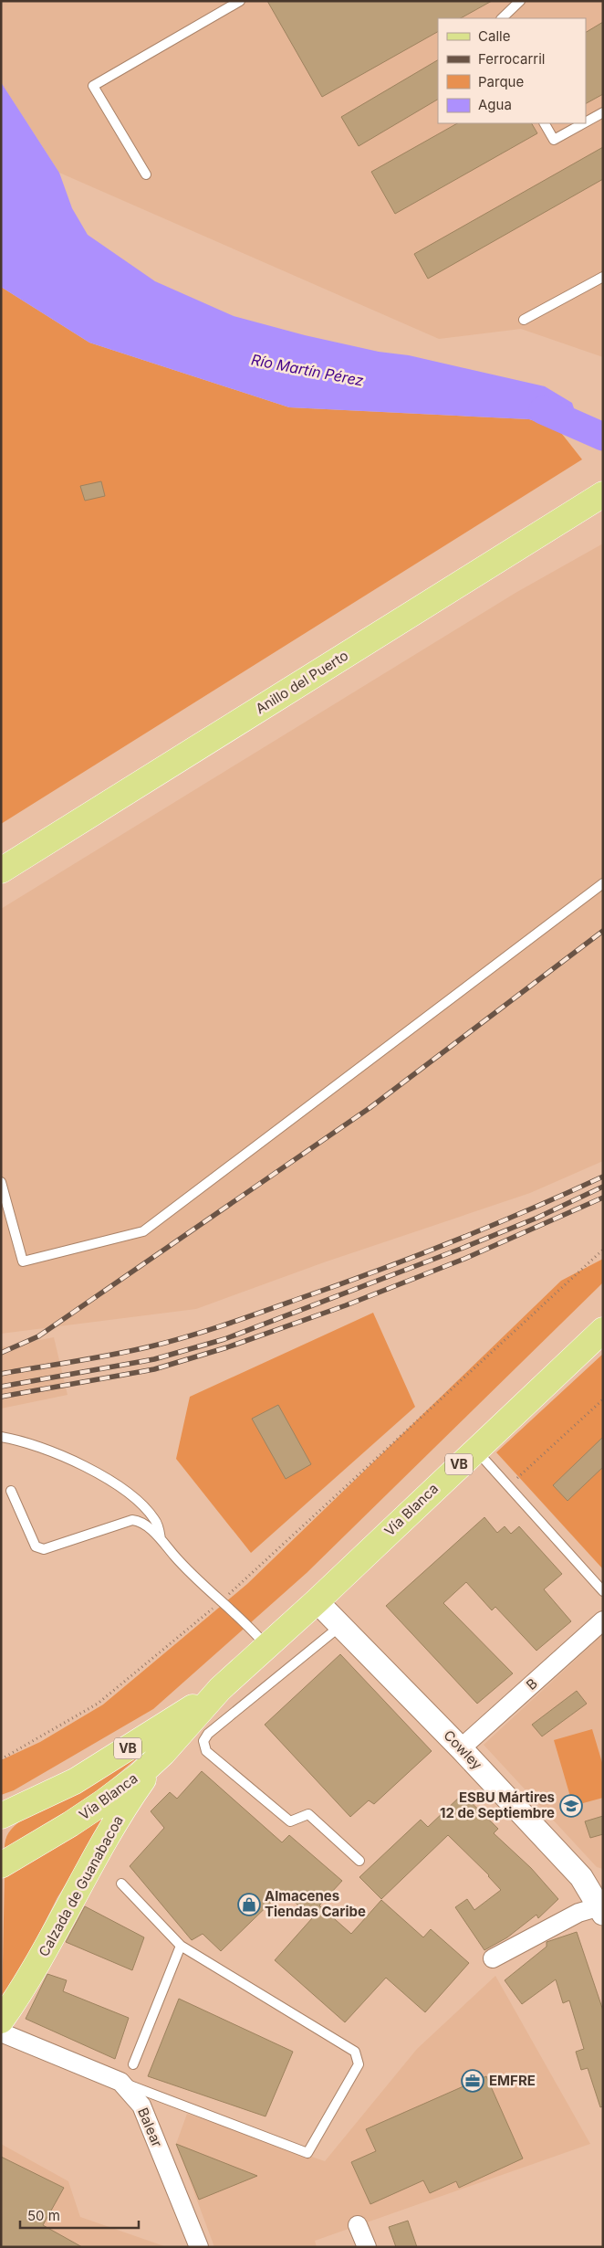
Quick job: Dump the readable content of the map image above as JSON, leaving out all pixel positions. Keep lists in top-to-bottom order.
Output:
{
  "streets": {
    "main road": [
      "Anillo del Puerto",
      "VB",
      "Vía Blanca",
      "Calzada de Guanabacoa"
    ],
    "street": ["B", "Cowley", "Balear"]
  },
  "crossings": [
    ["Vía Blanca", "Cowley"],
    ["Vía Blanca", "Calzada de Guanabacoa"],
    ["B", "Cowley"]
  ],
  "water": ["Río Martín Pérez"],
  "places": {
    "school or university": ["ESBU Mártires 12 de Septiembre"],
    "shop": ["Almacenes Tiendas Caribe"],
    "office": ["EMFRE"]
  },
  "legend": [
    "Calle",
    "Ferrocarril",
    "Parque",
    "Agua"
  ],
  "scale_bar": "50 m"
}
